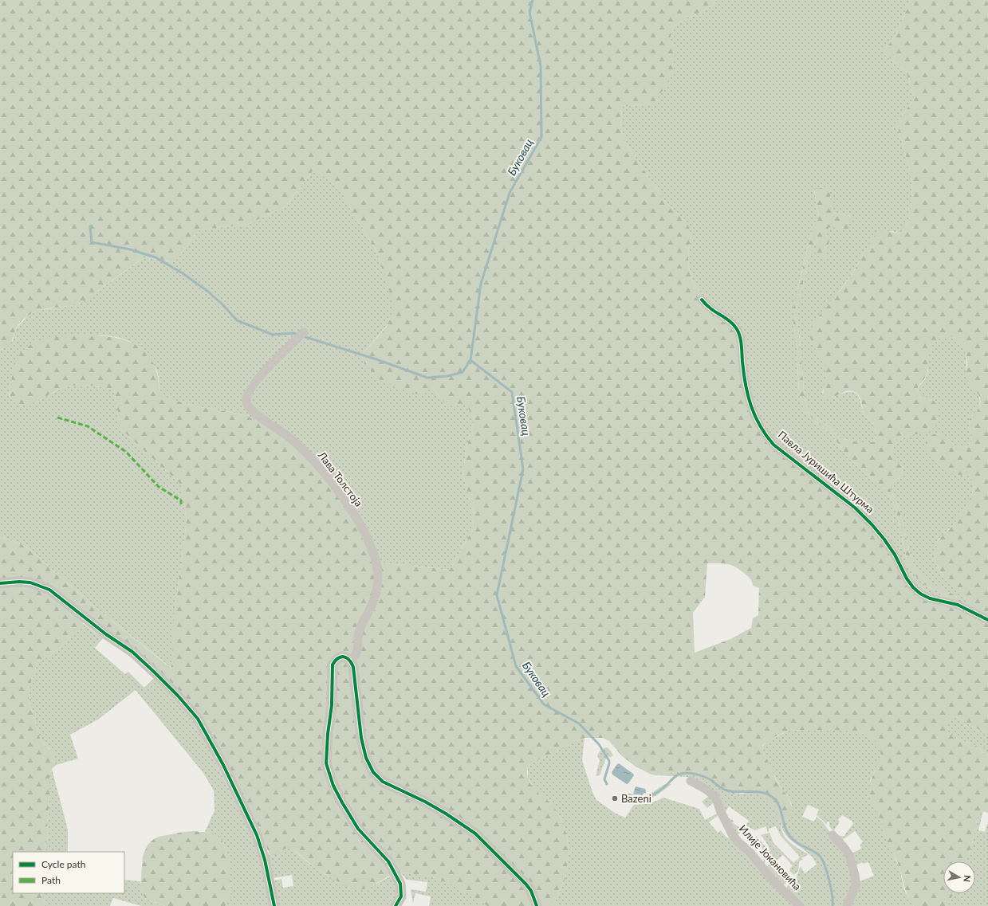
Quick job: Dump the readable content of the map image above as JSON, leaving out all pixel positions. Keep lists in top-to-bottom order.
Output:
{
  "streets": {
    "street": ["Павла Јуришића Штурма", "Лава Толстоја", "Илије Јокановића"]
  },
  "water": ["Буковац"],
  "places": ["Bazeni"],
  "legend": ["Cycle path", "Path"],
  "north": "right"
}
